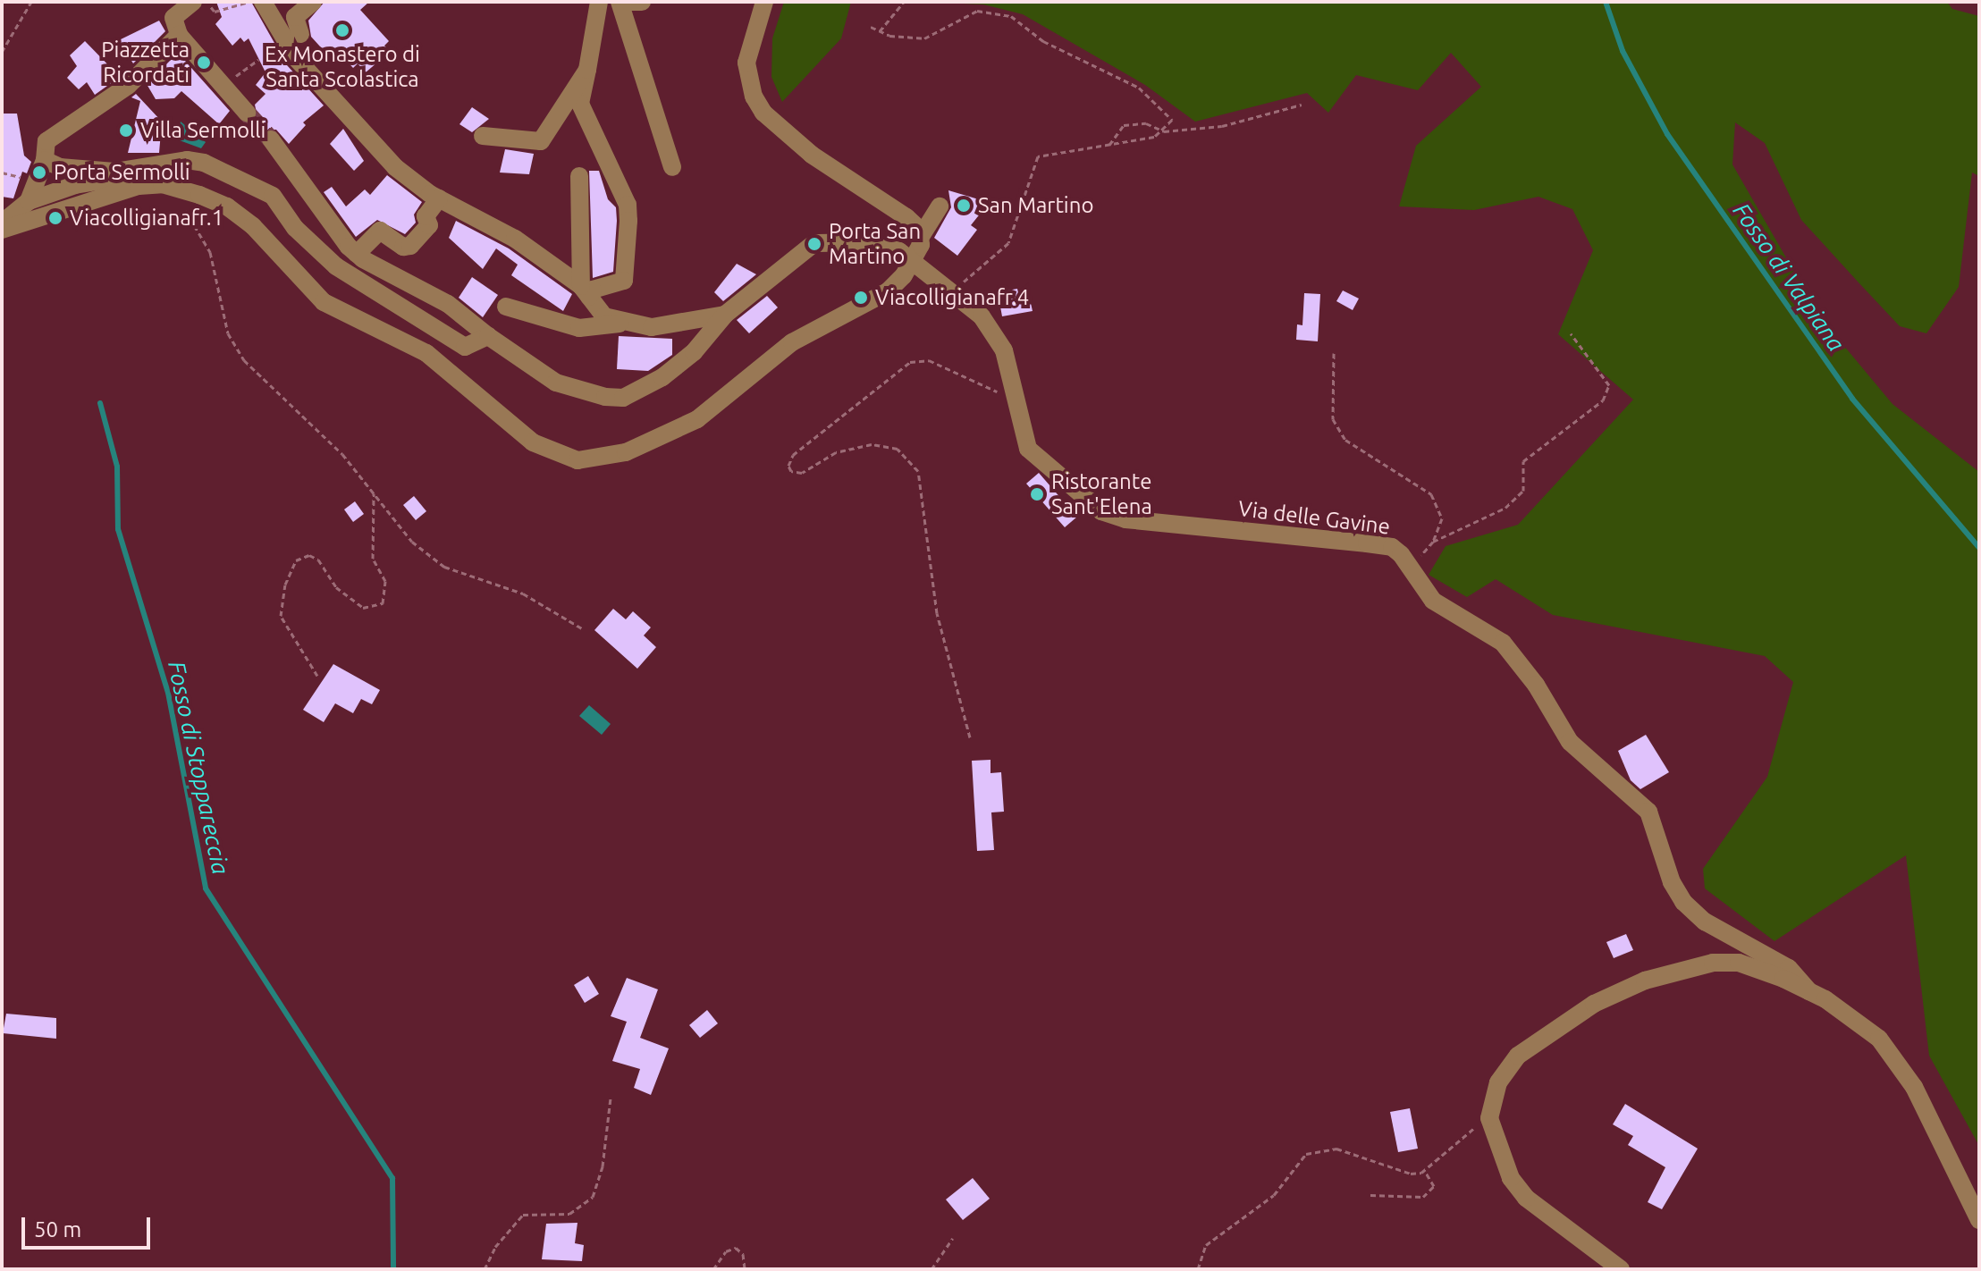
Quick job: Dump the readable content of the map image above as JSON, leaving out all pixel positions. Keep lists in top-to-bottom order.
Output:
{
  "streets": {
    "street": ["Via delle Gavine"]
  },
  "water": ["Fosso di Valpiana", "Fosso di Stoppareccia"],
  "places": [
    "Ex Monastero di Santa Scolastica",
    "Piazzetta Ricordati",
    "Villa Sermolli",
    "Porta Sermolli",
    "San Martino",
    "Viacolligianafr.1",
    "Porta San Martino",
    "Viacolligianafr.4",
    "Ristorante Sant'Elena"
  ],
  "scale_bar": "50 m"
}
